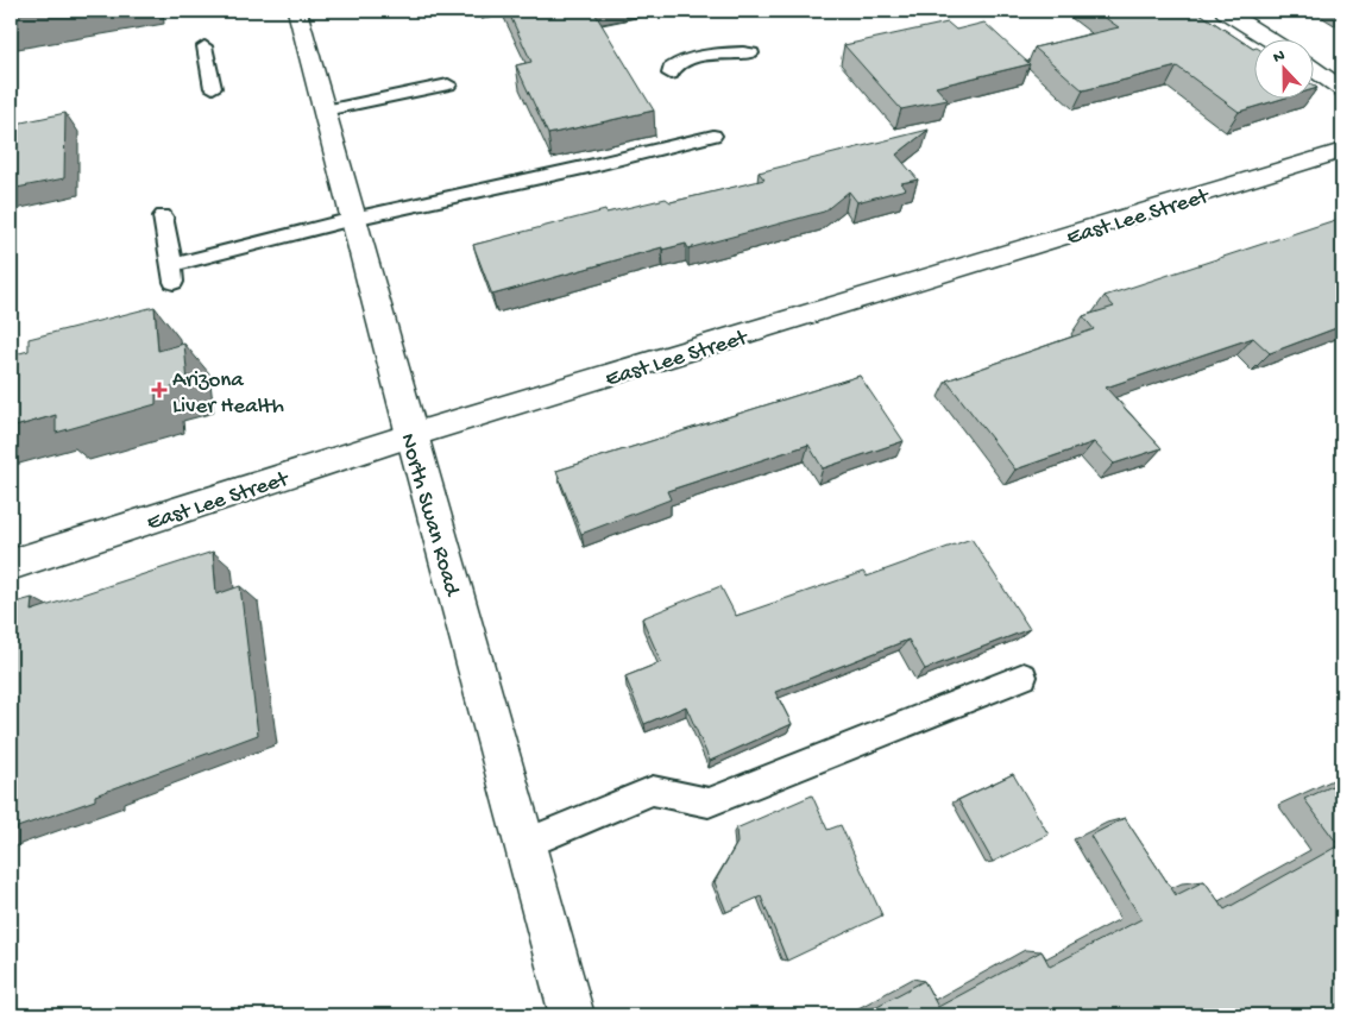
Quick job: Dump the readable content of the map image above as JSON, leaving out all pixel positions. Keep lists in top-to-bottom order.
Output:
{
  "streets": {
    "street": ["East Lee Street", "North Swan Road"]
  },
  "crossings": [
    ["East Lee Street", "North Swan Road"]
  ],
  "places": {
    "health": ["Arizona Liver Health"]
  },
  "north": "top"
}
